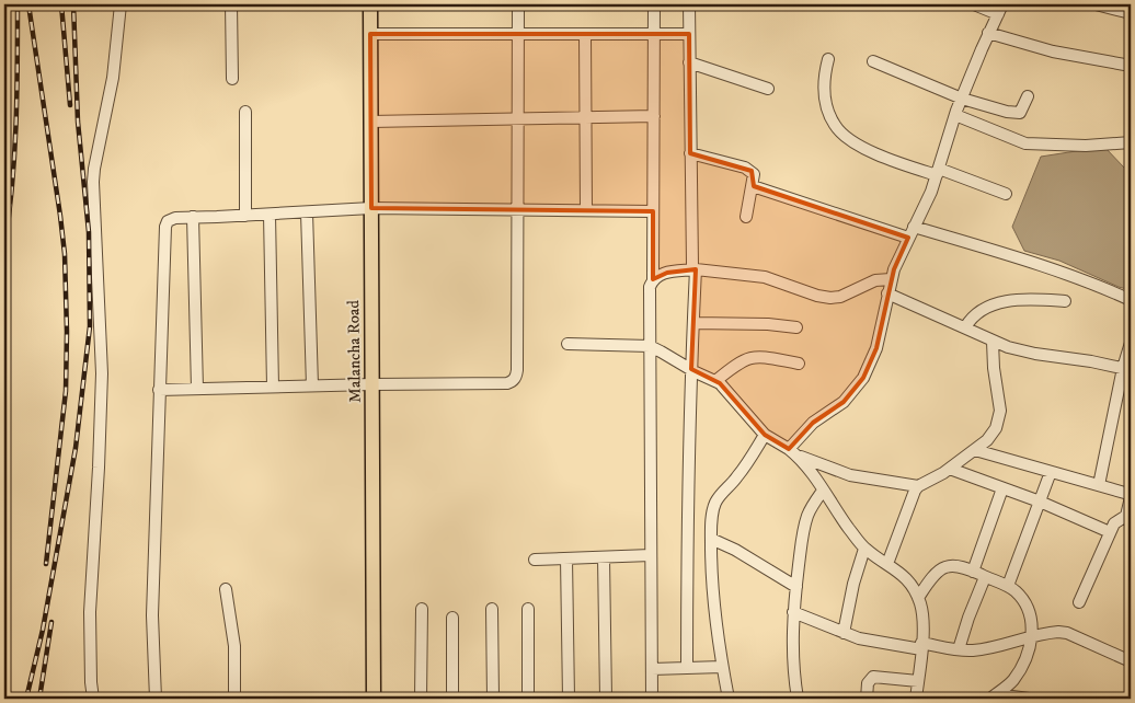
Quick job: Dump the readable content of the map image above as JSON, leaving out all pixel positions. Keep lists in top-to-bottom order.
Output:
{
  "streets": {
    "main road": ["Malancha Road"]
  }
}
